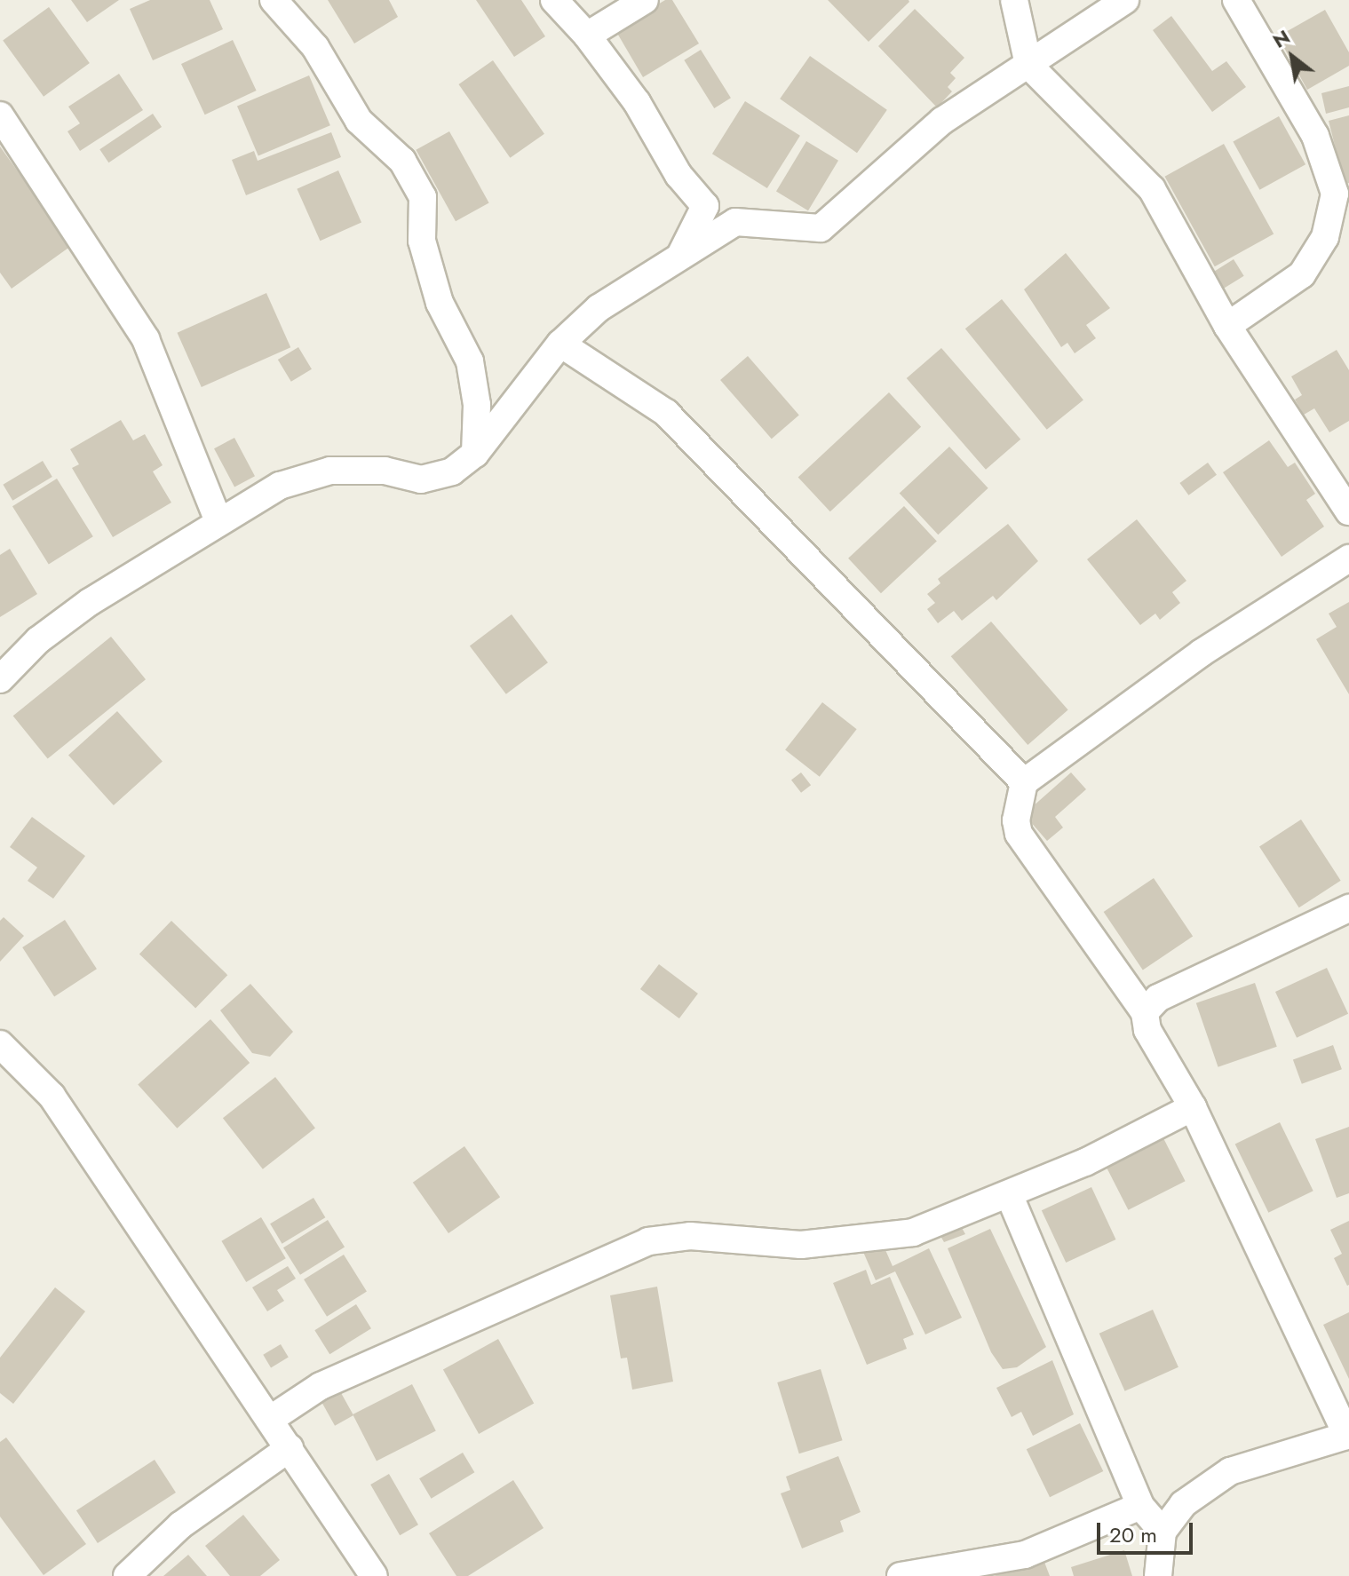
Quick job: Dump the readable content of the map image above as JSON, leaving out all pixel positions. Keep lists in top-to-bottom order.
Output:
{
  "scale_bar": "20 m",
  "north": "top left"
}
